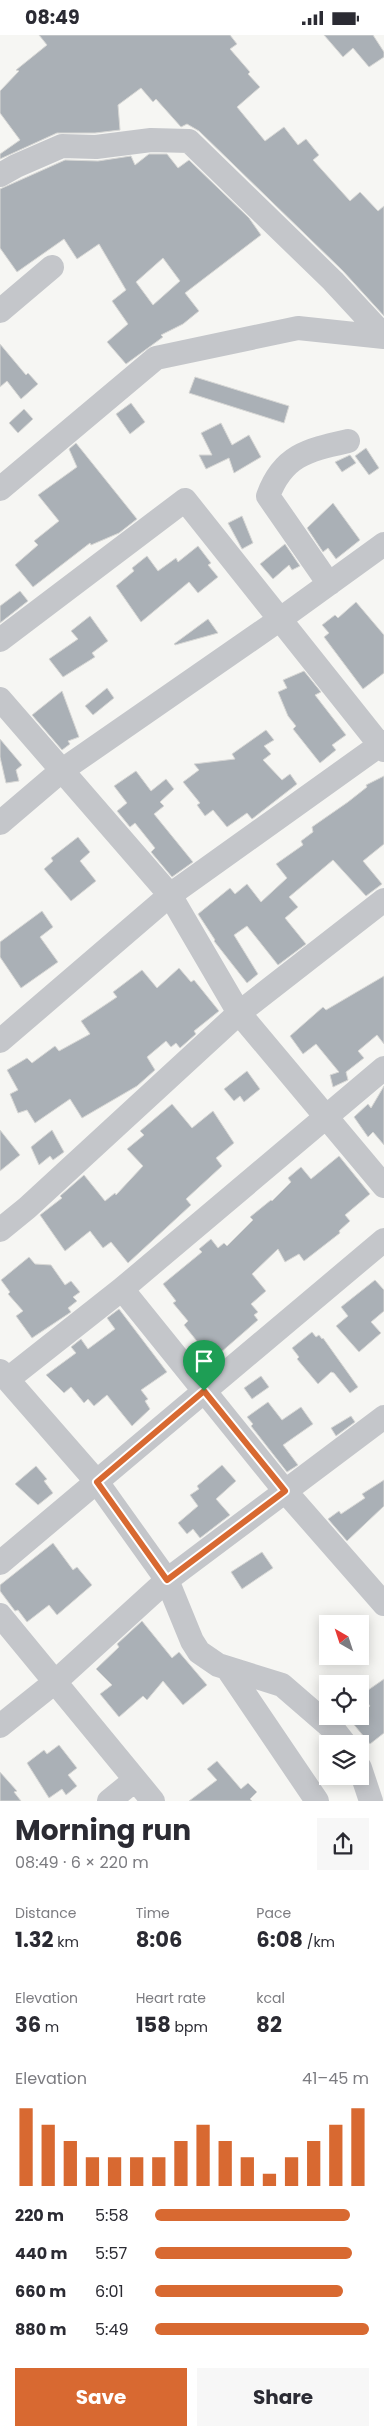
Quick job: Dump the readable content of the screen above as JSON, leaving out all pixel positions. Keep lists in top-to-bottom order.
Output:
{
  "north": "top left",
  "page": {
    "status": "08:49",
    "heading": ["Morning run", "08:49 · 6 × 220 m"],
    "stats": [
      ["Distance", "1.32 km"],
      ["Time", "8:06"],
      ["Pace", "6:08 /km"],
      ["Elevation", "36 m"],
      ["Heart rate", "158 bpm"],
      ["kcal", "82"]
    ],
    "chart": ["Elevation", "41–45 m"],
    "list": [
      {
        "name": "220 m",
        "note": "5:58"
      },
      {
        "name": "440 m",
        "note": "5:57"
      },
      {
        "name": "660 m",
        "note": "6:01"
      },
      {
        "name": "880 m",
        "note": "5:49"
      }
    ],
    "buttons": ["Save", "Share"]
  }
}
